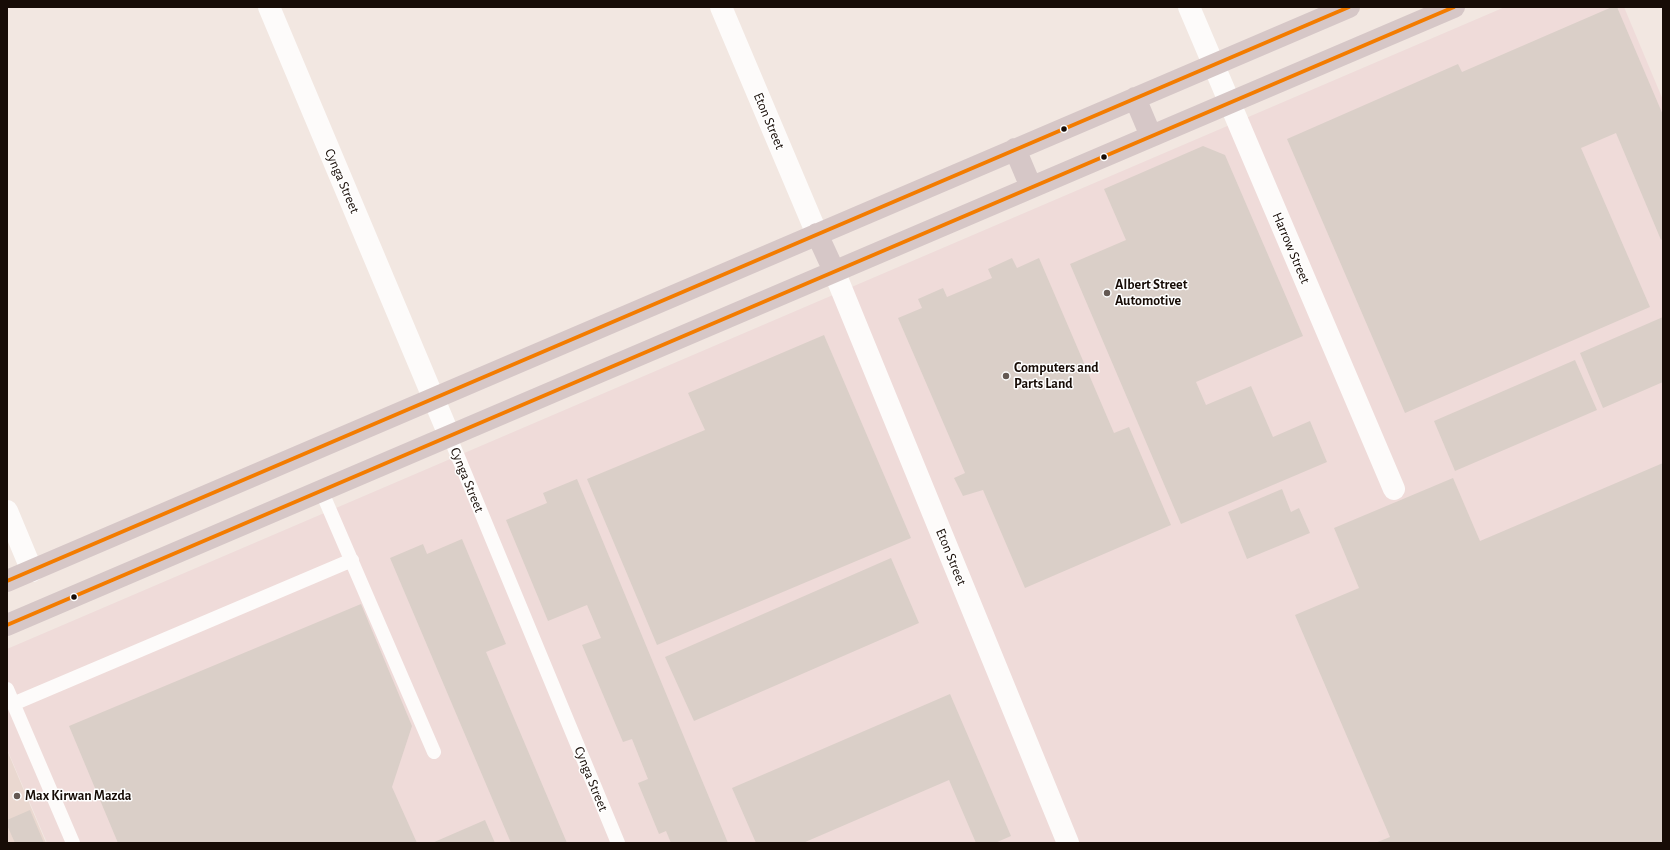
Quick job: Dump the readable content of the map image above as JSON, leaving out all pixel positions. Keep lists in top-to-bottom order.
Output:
{
  "streets": {
    "street": ["Eton Street", "Cynga Street", "Harrow Street"]
  },
  "places": ["Albert Street Automotive", "Computers and Parts Land", "Max Kirwan Mazda"]
}
